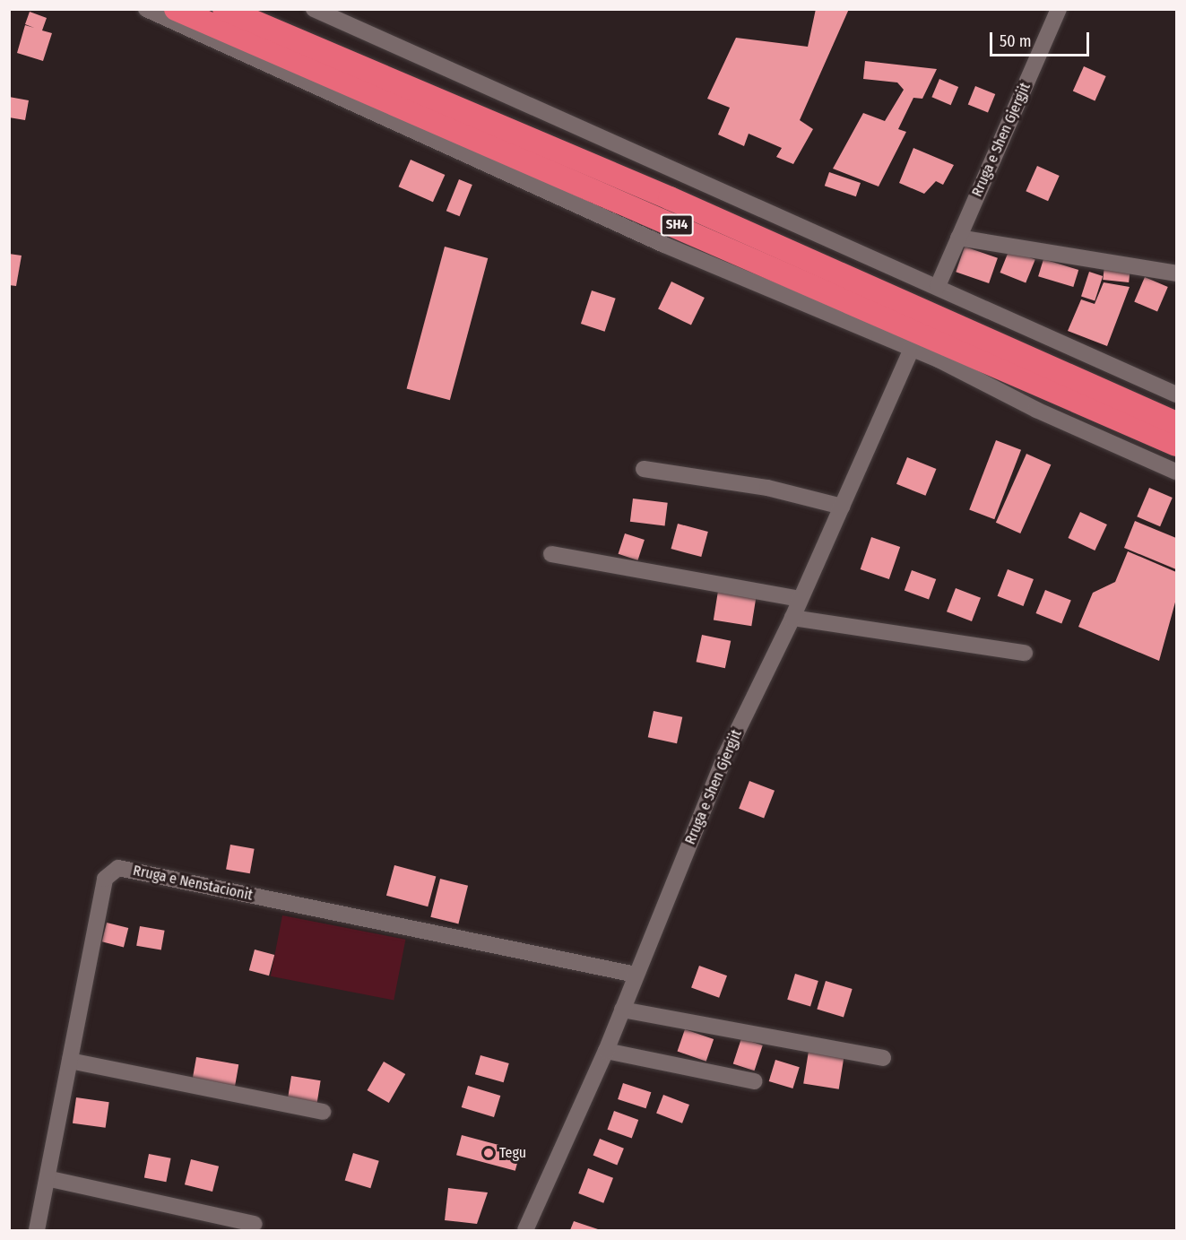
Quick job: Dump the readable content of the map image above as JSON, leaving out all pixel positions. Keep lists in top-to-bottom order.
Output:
{
  "streets": {
    "highway": ["SH4"],
    "street": ["Rruga e Shen Gjergjit", "Rruga e Nenstacionit"]
  },
  "crossings": [
    ["Rruga e Shen Gjergjit", "Rruga e Nenstacionit"]
  ],
  "places": ["Tegu"],
  "scale_bar": "50 m"
}
